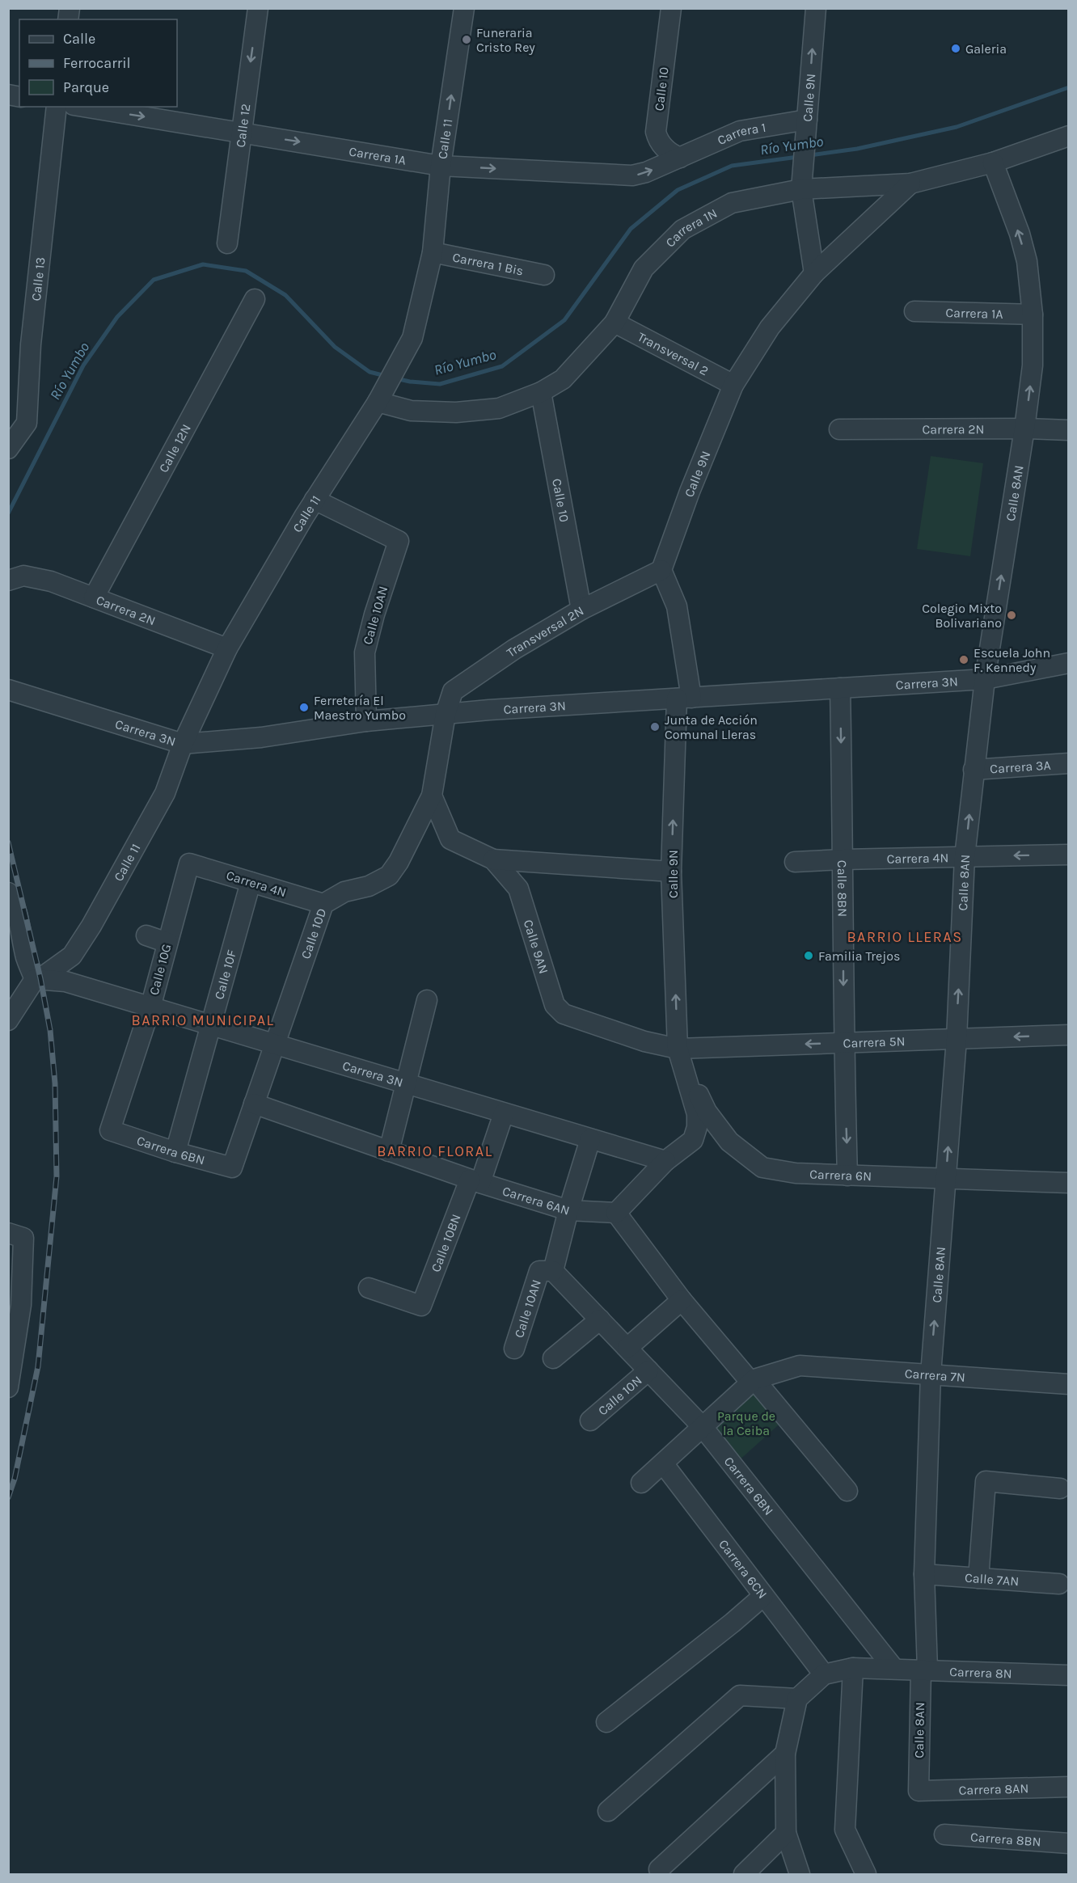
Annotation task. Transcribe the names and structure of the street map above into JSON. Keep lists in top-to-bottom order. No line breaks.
{"streets":{"street":["Calle 10","Calle 9N","Calle 12","Carrera 1","Calle 11","Carrera 1A","Carrera 1N","Carrera 1 Bis","Calle 13","Transversal 2","Carrera 2N","Calle 12N","Calle 8AN","Calle 10AN","Transversal 2N","Carrera 3N","Carrera 3A","Carrera 4N","Calle 8BN","Calle 10D","Calle 9AN","Calle 10G","Calle 10F","Carrera 5N","Carrera 6BN","Carrera 6N","Carrera 6AN","Calle 10BN","Carrera 7N","Calle 10N","Carrera 6CN","Calle 7AN","Carrera 8N","Carrera 8AN","Carrera 8BN"]},"crossings":[["Calle 10","Carrera 1"],["Calle 10","Carrera 1A"],["Calle 10","Carrera 1N"],["Calle 10","Transversal 2N"],["Calle 9N","Carrera 1"],["Calle 9N","Carrera 1N"],["Calle 9N","Transversal 2"],["Calle 9N","Transversal 2N"],["Calle 9N","Carrera 3N"],["Calle 9N","Calle 9AN"],["Calle 9N","Carrera 5N"],["Calle 9N","Carrera 6N"],["Calle 12","Carrera 1A"],["Carrera 1","Carrera 1A"],["Calle 11","Carrera 1A"],["Calle 11","Carrera 1N"],["Calle 11","Carrera 1 Bis"],["Calle 11","Carrera 2N"],["Calle 11","Calle 10AN"],["Calle 11","Carrera 3N"],["Carrera 1A","Calle 8AN"],["Carrera 1N","Transversal 2"],["Carrera 1N","Calle 8AN"],["Carrera 2N","Calle 12N"],["Carrera 2N","Calle 8AN"],["Calle 8AN","Carrera 3N"],["Calle 8AN","Carrera 3A"],["Calle 8AN","Carrera 4N"],["Calle 8AN","Carrera 5N"],["Calle 8AN","Carrera 6N"],["Calle 8AN","Carrera 7N"],["Calle 8AN","Calle 7AN"],["Calle 8AN","Carrera 8N"],["Calle 8AN","Carrera 8AN"],["Calle 10AN","Carrera 3N"],["Calle 10AN","Carrera 6BN"],["Calle 10AN","Carrera 6AN"],["Transversal 2N","Carrera 3N"],["Transversal 2N","Calle 10D"],["Carrera 3N","Calle 8BN"],["Carrera 3N","Calle 10D"],["Carrera 3N","Calle 10G"],["Carrera 3N","Calle 10F"],["Carrera 3N","Calle 10BN"],["Carrera 4N","Calle 8BN"],["Carrera 4N","Calle 10D"],["Carrera 4N","Calle 10G"],["Carrera 4N","Calle 10F"],["Calle 8BN","Carrera 5N"],["Calle 8BN","Carrera 6N"],["Calle 10D","Calle 9AN"],["Calle 10D","Carrera 6BN"],["Calle 10D","Carrera 6AN"],["Calle 9AN","Carrera 5N"],["Calle 9AN","Carrera 6N"],["Calle 10G","Carrera 6BN"],["Calle 10F","Carrera 6BN"],["Carrera 5N","Carrera 6N"],["Carrera 6BN","Calle 10N"],["Carrera 6BN","Carrera 8N"],["Carrera 6AN","Calle 10BN"],["Carrera 6CN","Carrera 8N"]],"one_way":["Calle 9N","Calle 12","Carrera 1A","Calle 8AN","Calle 8BN","Carrera 5N"],"districts":["BARRIO LLERAS","BARRIO MUNICIPAL","BARRIO FLORAL"],"water":["Río Yumbo"],"parks":["Parque de la Ceiba"],"places":["Funeraria Cristo Rey","Galeria","Colegio Mixto Bolivariano","Escuela John F. Kennedy","Ferretería El Maestro Yumbo","Junta de Acción Comunal Lleras","Familia Trejos"],"legend":["Calle","Ferrocarril","Parque"]}
